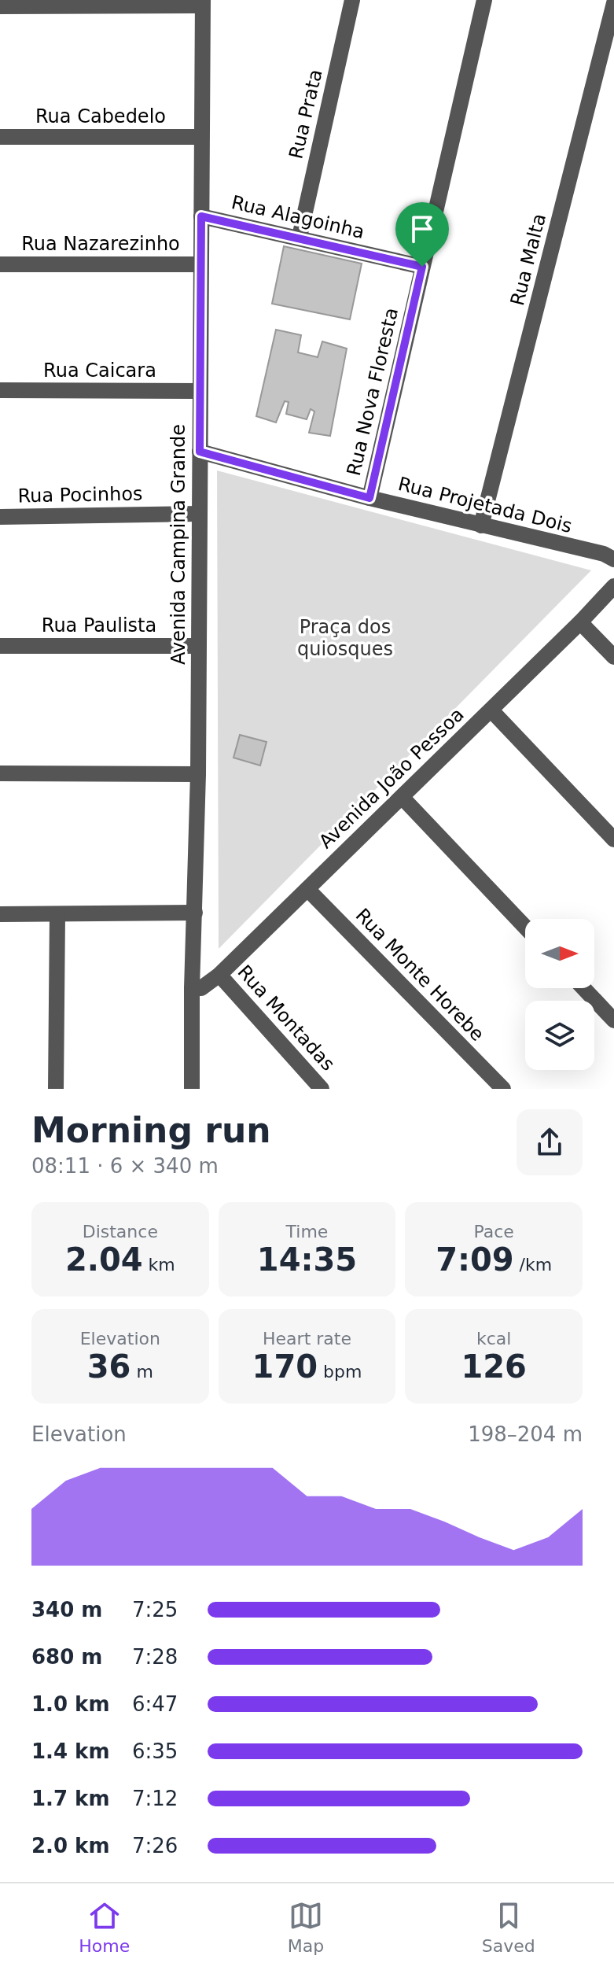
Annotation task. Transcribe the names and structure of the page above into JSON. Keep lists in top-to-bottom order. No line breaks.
{"streets":{"street":["Rua Prata","Rua Cabedelo","Rua Alagoinha","Rua Nazarezinho","Rua Malta","Rua Caicara","Rua Nova Floresta","Rua Pocinhos","Rua Projetada Dois","Avenida Campina Grande","Rua Paulista","Avenida João Pessoa","Rua Monte Horebe","Rua Montadas"]},"crossings":[["Rua Prata","Rua Alagoinha"],["Rua Cabedelo","Avenida Campina Grande"],["Rua Alagoinha","Rua Nova Floresta"],["Rua Alagoinha","Avenida Campina Grande"],["Rua Nazarezinho","Avenida Campina Grande"],["Rua Malta","Rua Projetada Dois"],["Rua Caicara","Avenida Campina Grande"],["Rua Nova Floresta","Rua Projetada Dois"],["Rua Pocinhos","Avenida Campina Grande"],["Rua Projetada Dois","Avenida Campina Grande"],["Avenida Campina Grande","Rua Paulista"],["Avenida Campina Grande","Avenida João Pessoa"],["Avenida João Pessoa","Rua Monte Horebe"],["Avenida João Pessoa","Rua Montadas"]],"parks":["Praça dos quiosques"],"north":"right","page":{"heading":["Morning run","08:11 · 6 × 340 m"],"stats":[["Distance","2.04 km"],["Time","14:35"],["Pace","7:09 /km"],["Elevation","36 m"],["Heart rate","170 bpm"],["kcal","126"]],"chart":["Elevation","198–204 m"],"list":[{"name":"340 m","note":"7:25"},{"name":"680 m","note":"7:28"},{"name":"1.0 km","note":"6:47"},{"name":"1.4 km","note":"6:35"},{"name":"1.7 km","note":"7:12"},{"name":"2.0 km","note":"7:26"}],"tabs":["Home","Map","Saved"]}}
